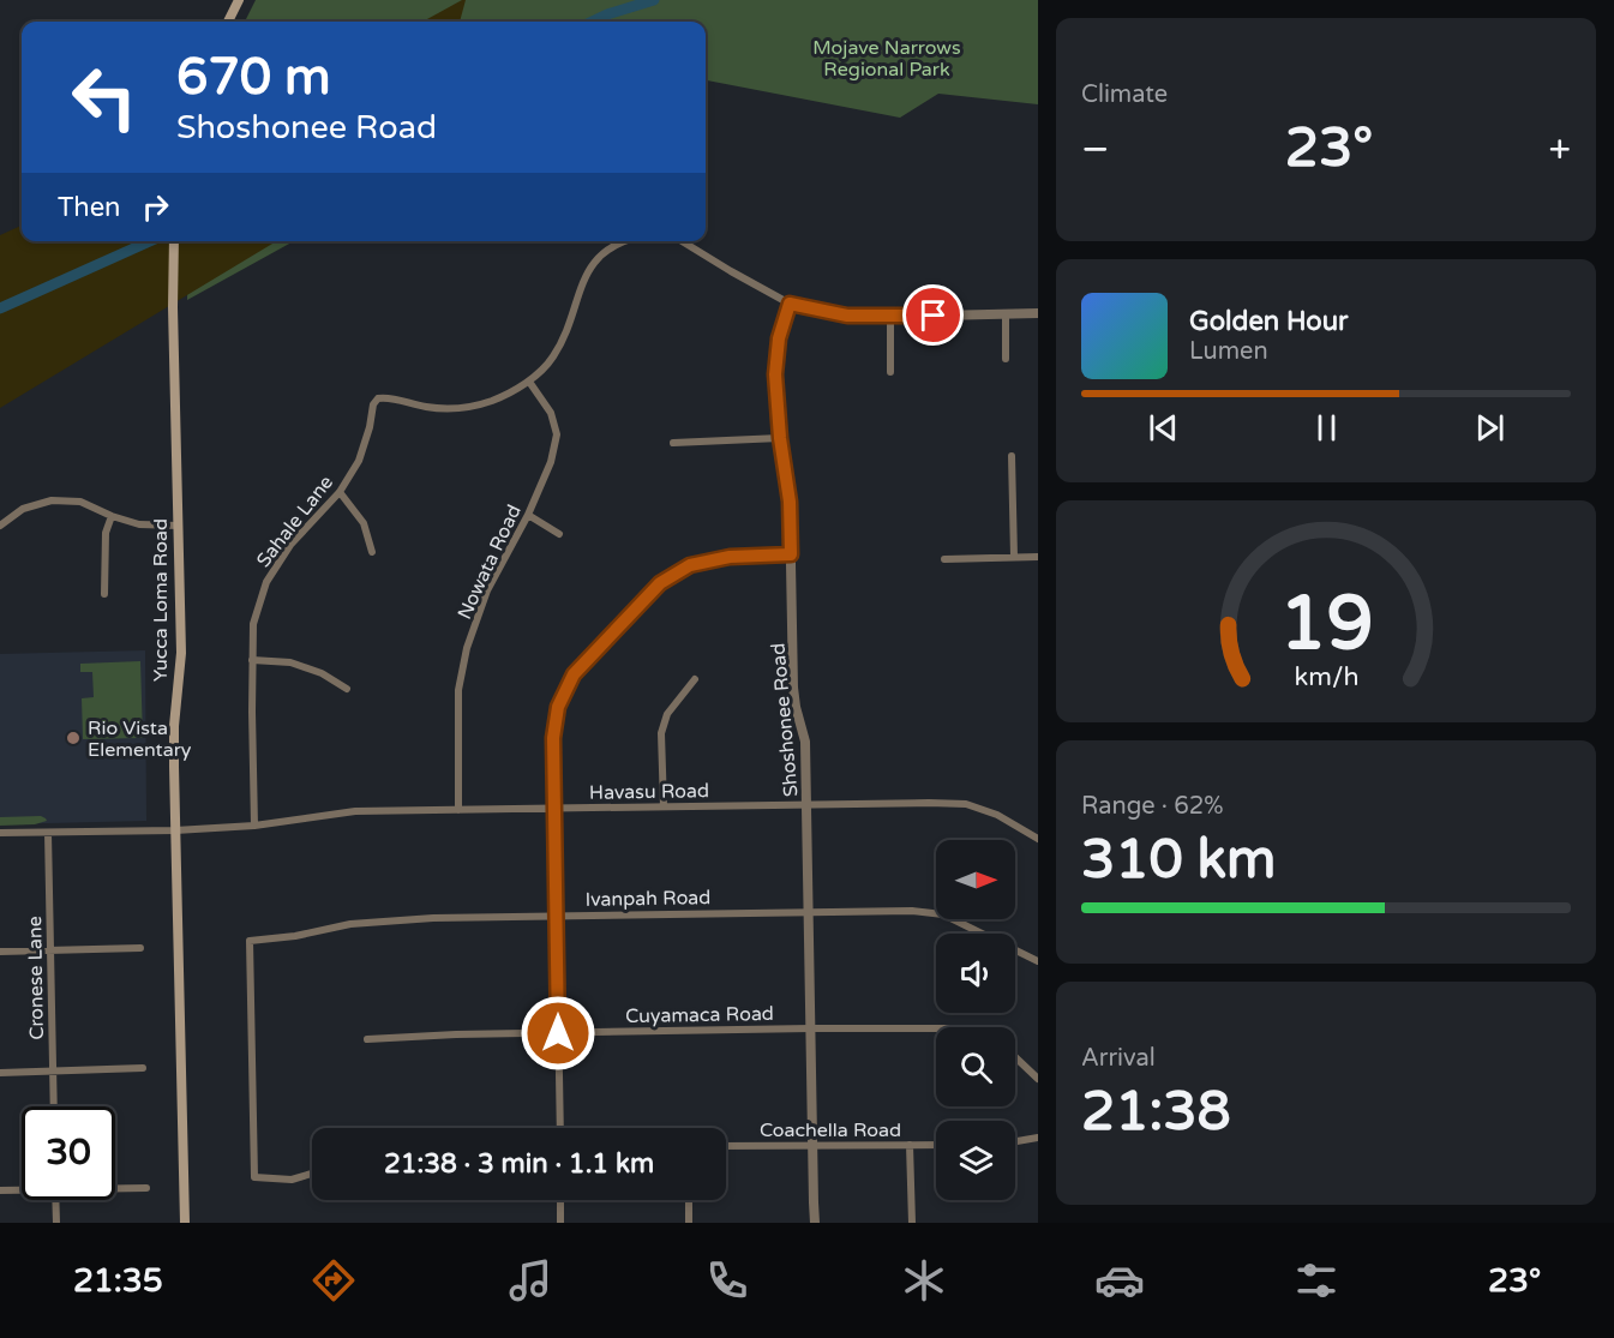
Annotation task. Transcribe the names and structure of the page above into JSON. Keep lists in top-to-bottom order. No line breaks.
{"streets":{"main road":["Yucca Loma Road"],"street":["Sahale Lane","Nowata Road","Shoshonee Road","Havasu Road","Ivanpah Road","Cronese Lane","Cuyamaca Road","Coachella Road"]},"crossings":[["Sahale Lane","Nowata Road"],["Sahale Lane","Havasu Road"],["Nowata Road","Havasu Road"],["Yucca Loma Road","Havasu Road"],["Shoshonee Road","Havasu Road"],["Shoshonee Road","Ivanpah Road"],["Shoshonee Road","Cuyamaca Road"],["Shoshonee Road","Coachella Road"],["Havasu Road","Cronese Lane"]],"parks":["Mojave Narrows Regional Park"],"places":["Rio Vista Elementary"],"north":"right","page":{"tile":["Climate",["Range · 62%","310 km"],["Arrival","21:38"]],"turn":["670 m","Shoshonee Road"],"heat":["−","23°","+"],"then":"Then","song":["Golden Hour","Lumen"],"limit":"30","trip":"21:38 · 3 min · 1.1 km","tabs":["21:35","23°"],"gauge":["19","km/h"]}}
